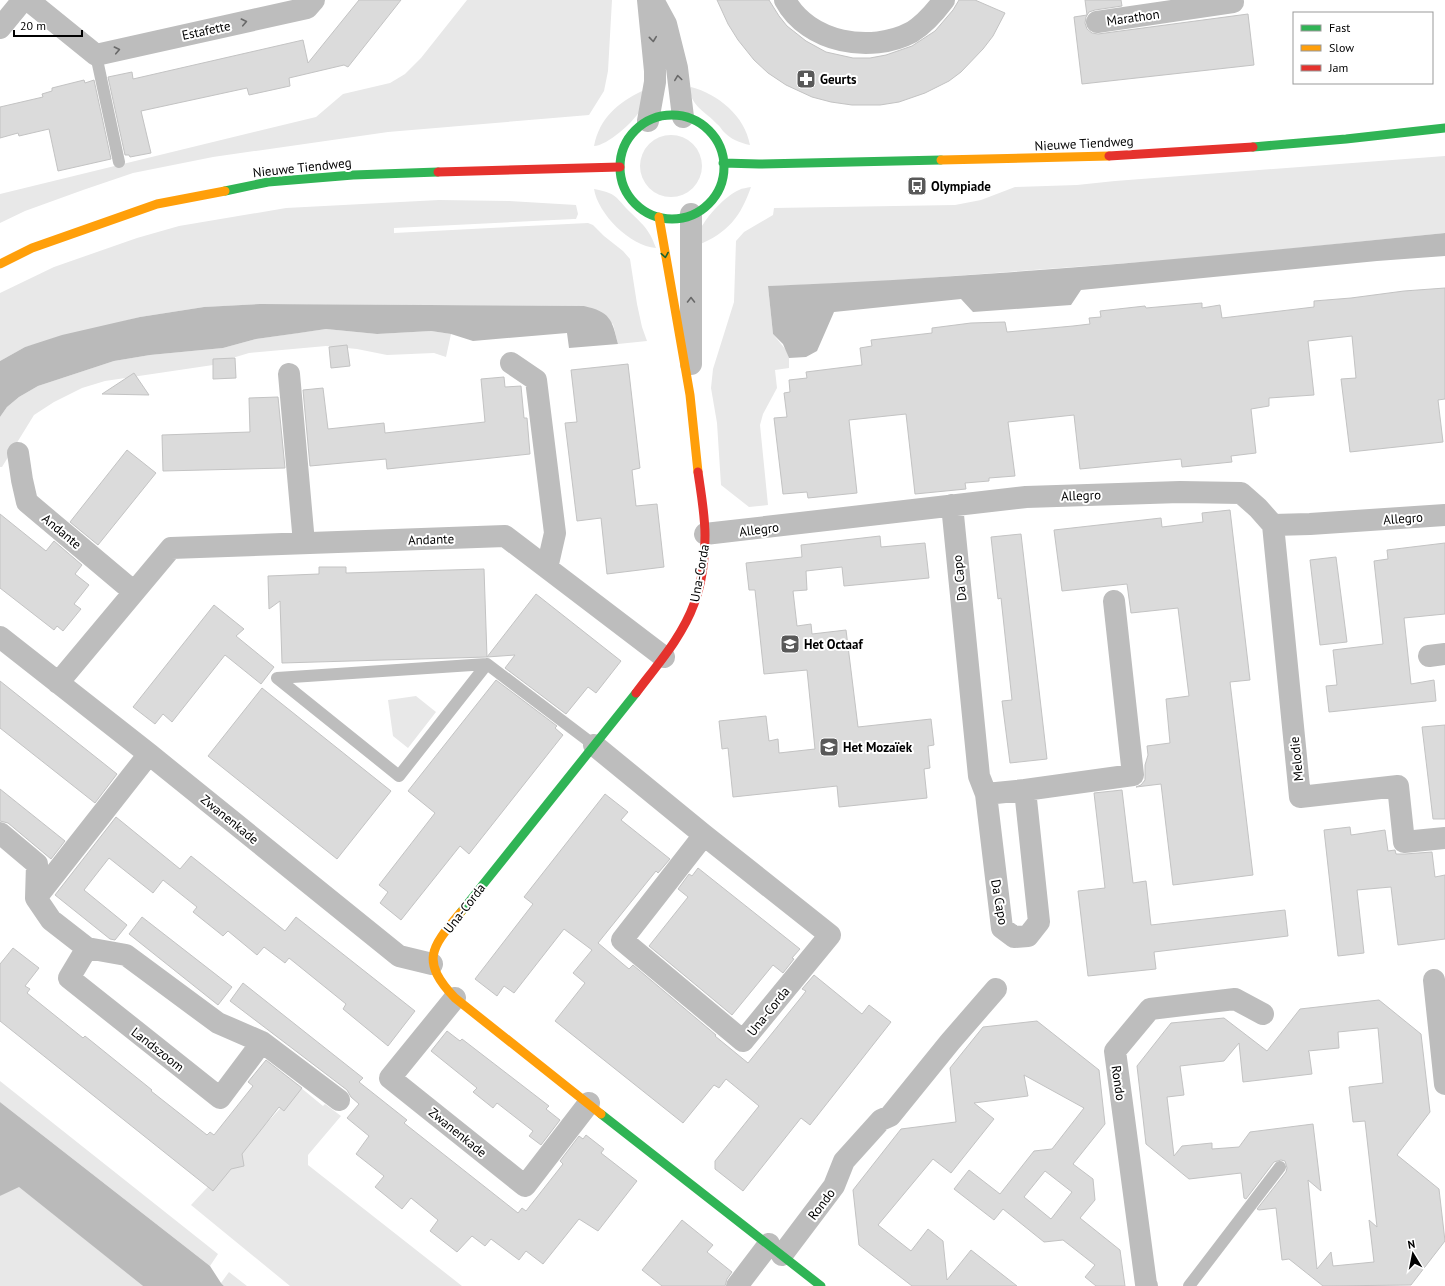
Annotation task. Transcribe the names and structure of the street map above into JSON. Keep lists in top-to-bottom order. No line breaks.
{"streets":{"street":["Marathon","Estafette","Nieuwe Tiendweg","Allegro","Andante","Una-Corda","Da Capo","Melodie","Zwanenkade","Landszoom","Rondo"]},"crossings":[["Nieuwe Tiendweg","Una-Corda"],["Allegro","Una-Corda"],["Allegro","Da Capo"],["Allegro","Melodie"],["Andante","Una-Corda"],["Andante","Zwanenkade"],["Una-Corda","Zwanenkade"]],"one_way":["Estafette"],"places":{"pharmacy":["Geurts"],"bus stop":["Olympiade"],"school or university":["Het Octaaf","Het Mozaïek"]},"legend":["Fast","Slow","Jam"],"scale_bar":"20 m","north":"top"}
